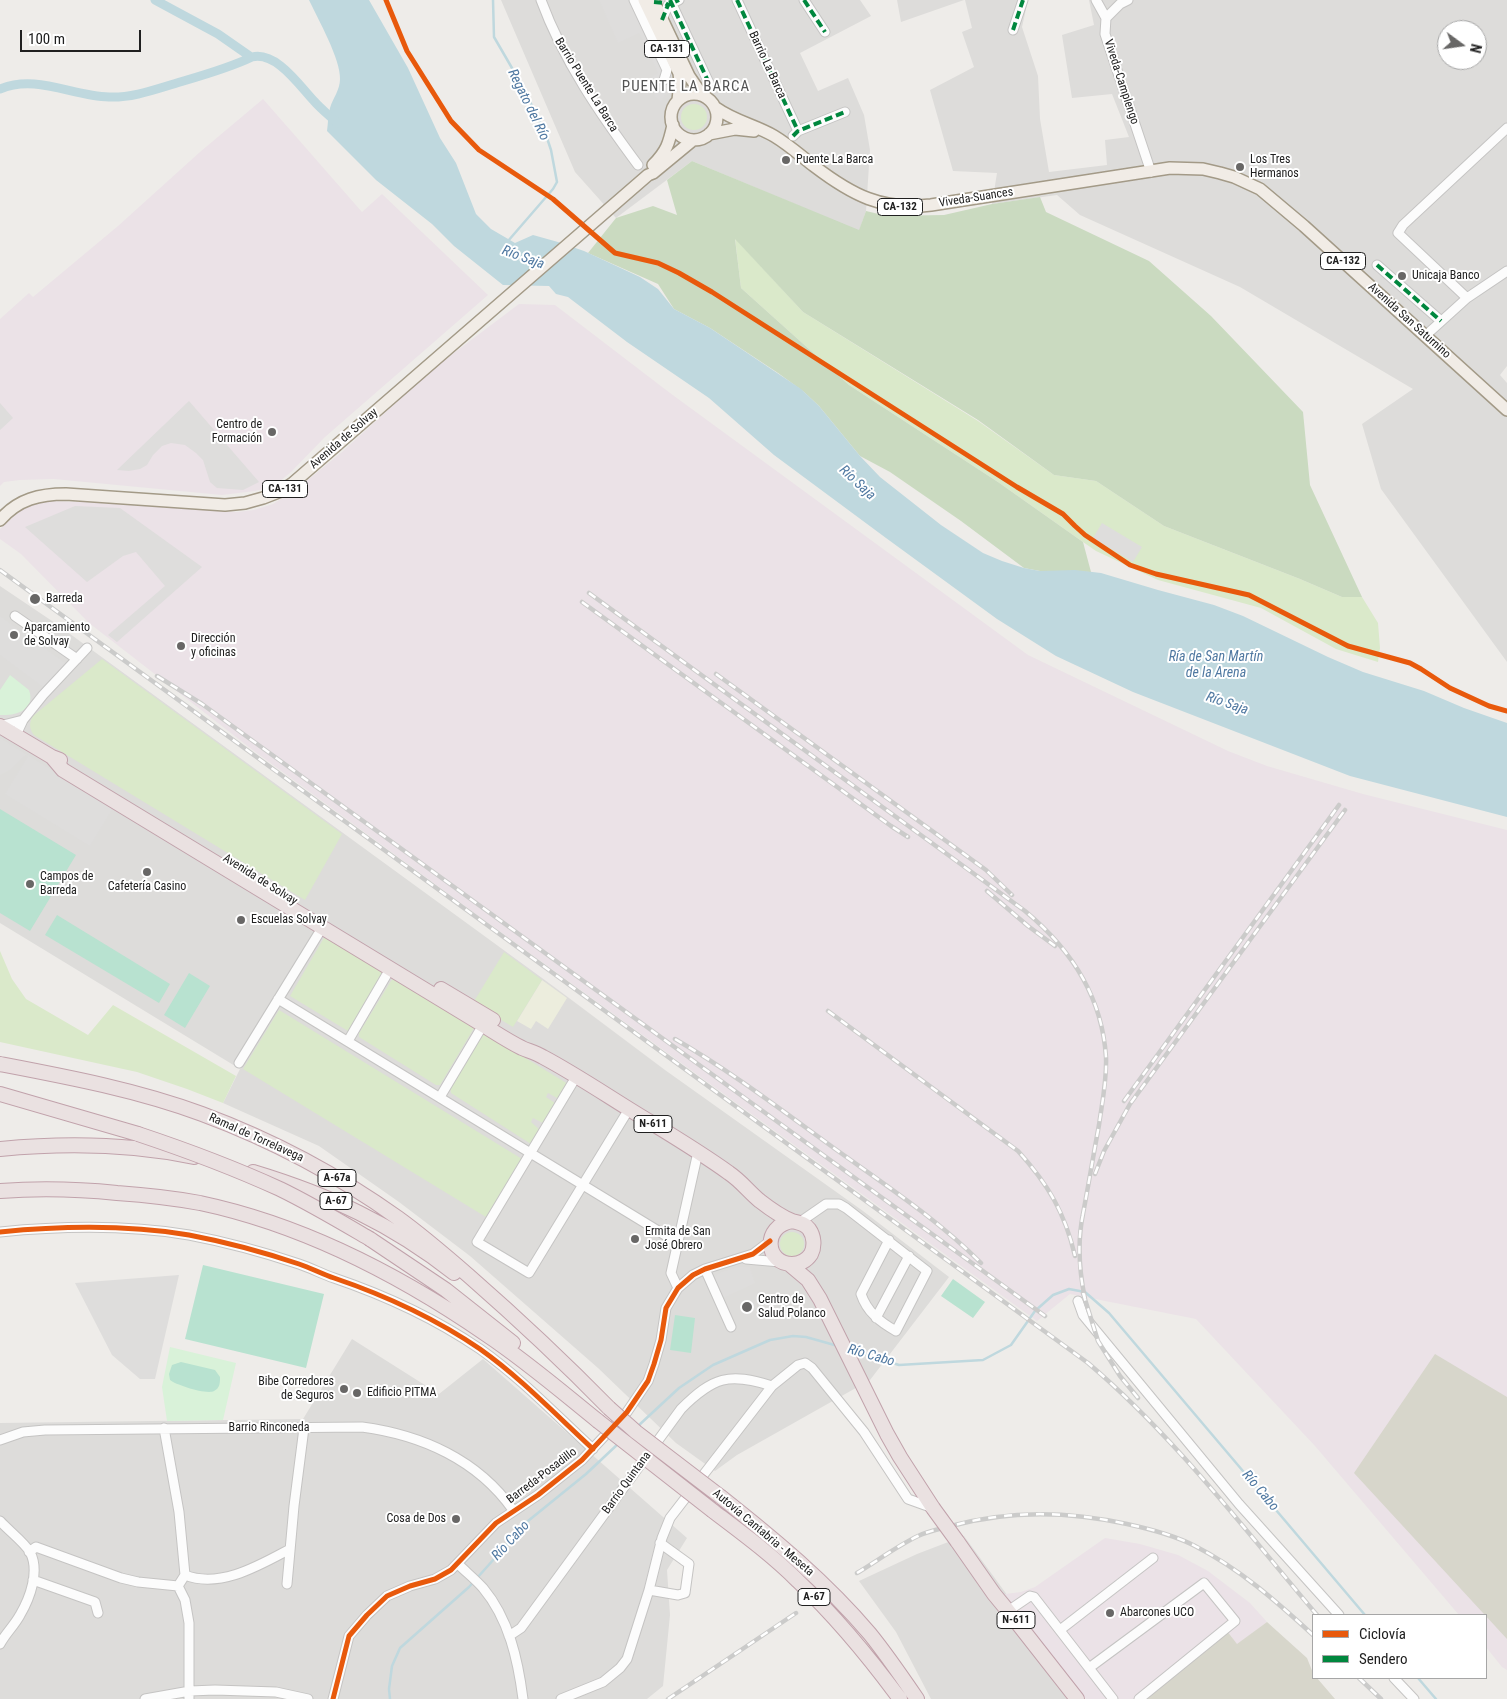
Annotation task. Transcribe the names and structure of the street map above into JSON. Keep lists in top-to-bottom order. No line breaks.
{"streets":{"highway":["Avenida de Solvay","N-611","Ramal de Torrelavega","A-67a","A-67","Autovía Cantabria - Meseta"],"main road":["CA-131","Viveda-Suances","CA-132","Avenida San Saturnino"],"street":["Barrio La Barca","Viveda-Camplengo","Barrio Puente La Barca","Barrio Rinconeda","Barreda-Posadillo","Barrio Quintana"]},"crossings":[["CA-131","Viveda-Suances"],["CA-131","Avenida de Solvay"],["Viveda-Camplengo","Viveda-Suances"],["Viveda-Camplengo","Avenida San Saturnino"],["Viveda-Suances","Avenida San Saturnino"],["Avenida de Solvay","N-611"],["N-611","Barreda-Posadillo"],["Ramal de Torrelavega","A-67"],["Ramal de Torrelavega","Autovía Cantabria - Meseta"],["A-67","Autovía Cantabria - Meseta"],["Barrio Rinconeda","Barreda-Posadillo"]],"districts":["PUENTE LA BARCA"],"water":["Regato del Río","Río Saja","Ría de San Martín de la Arena","Río Cabo"],"places":["Puente La Barca","Los Tres Hermanos","Unicaja Banco","Centro de Formación","Barreda","Aparcamiento de Solvay","Dirección y oficinas","Cafetería Casino","Campos de Barreda","Escuelas Solvay","Ermita de San José Obrero","Centro de Salud Polanco","Bibe Corredores de Seguros","Edificio PITMA","Cosa de Dos","Abarcones UCO"],"legend":["Ciclovía","Sendero"],"scale_bar":"100 m","north":"right"}
